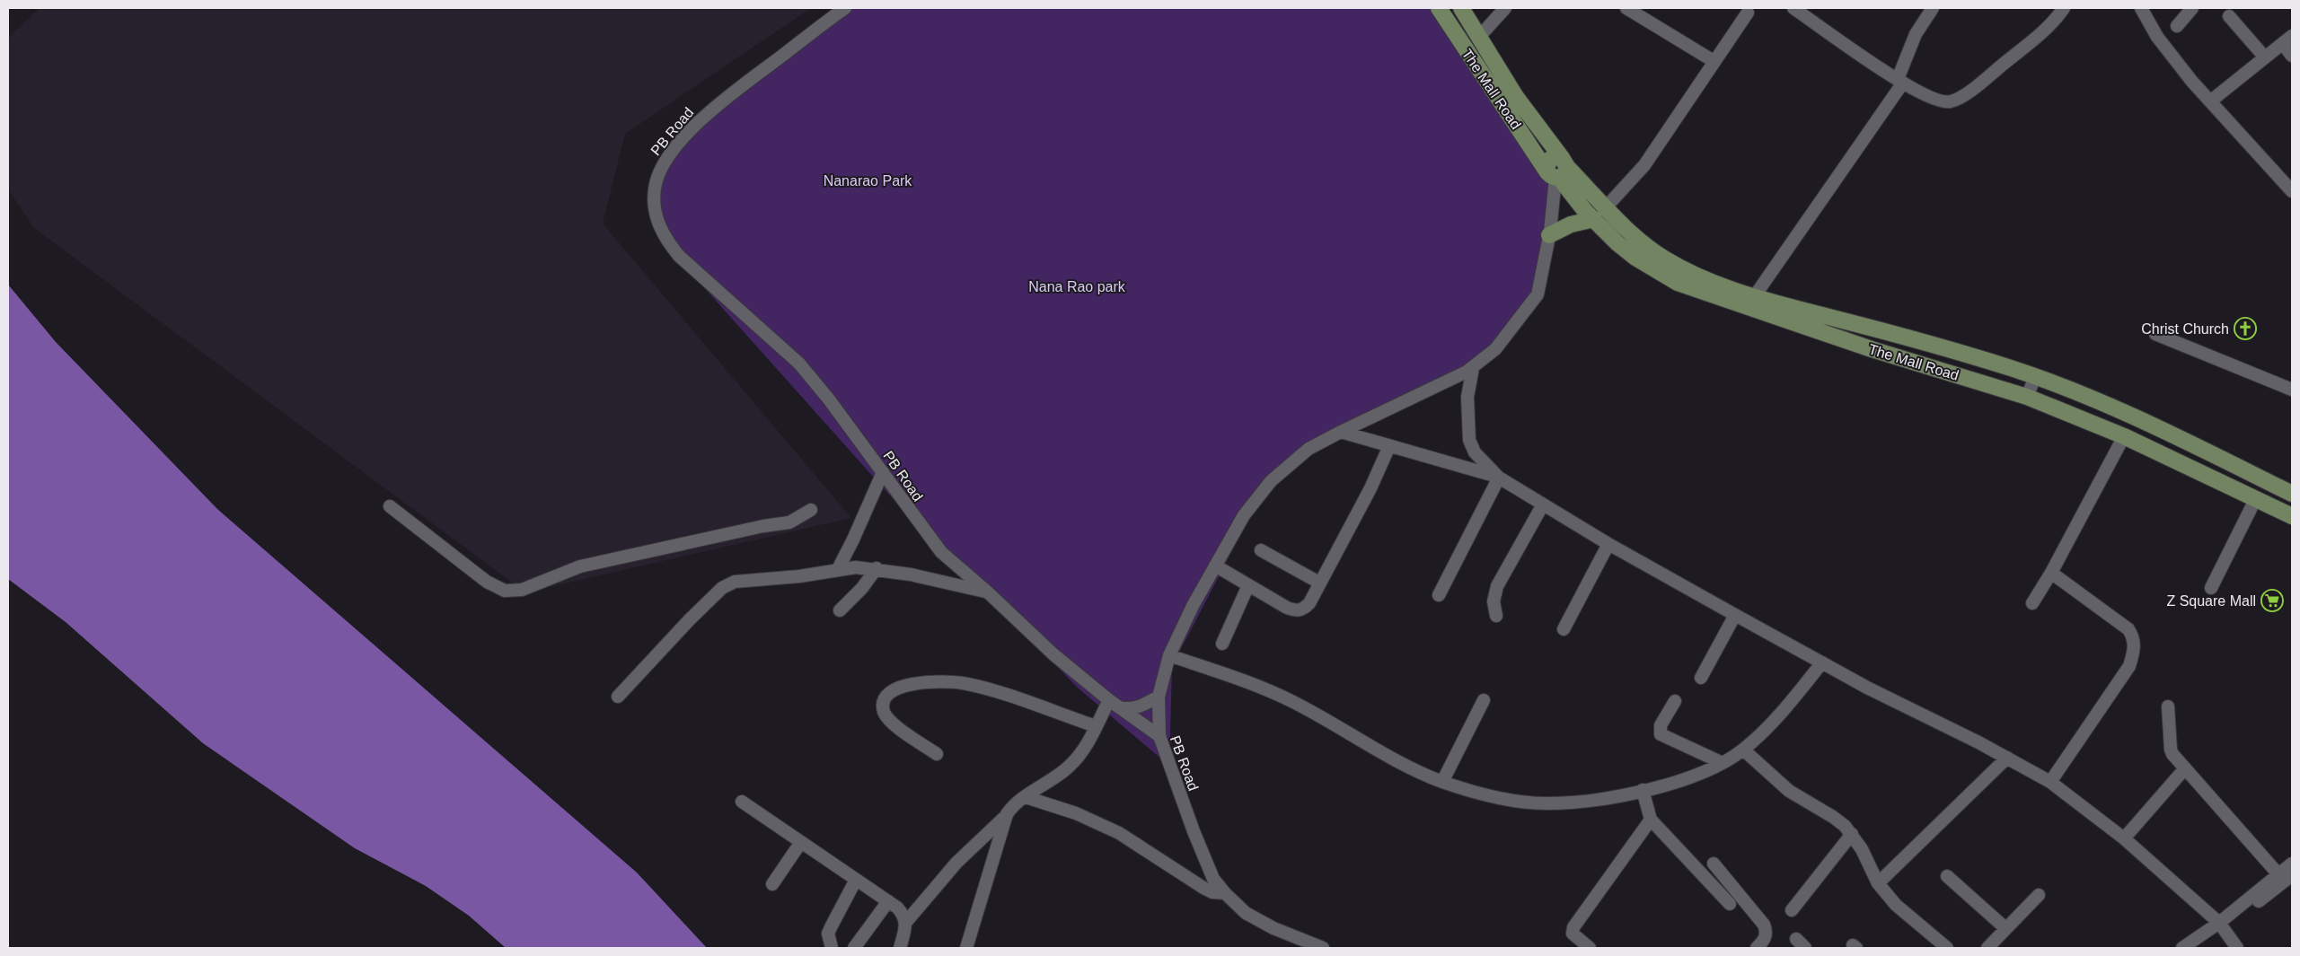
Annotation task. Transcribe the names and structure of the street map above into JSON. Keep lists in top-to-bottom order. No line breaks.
{"streets":{"main road":["The Mall Road"],"street":["PB Road"]},"parks":["Nanarao Park","Nana Rao park"],"places":{"church":["Christ Church"],"supermarket":["Z Square Mall"]}}
